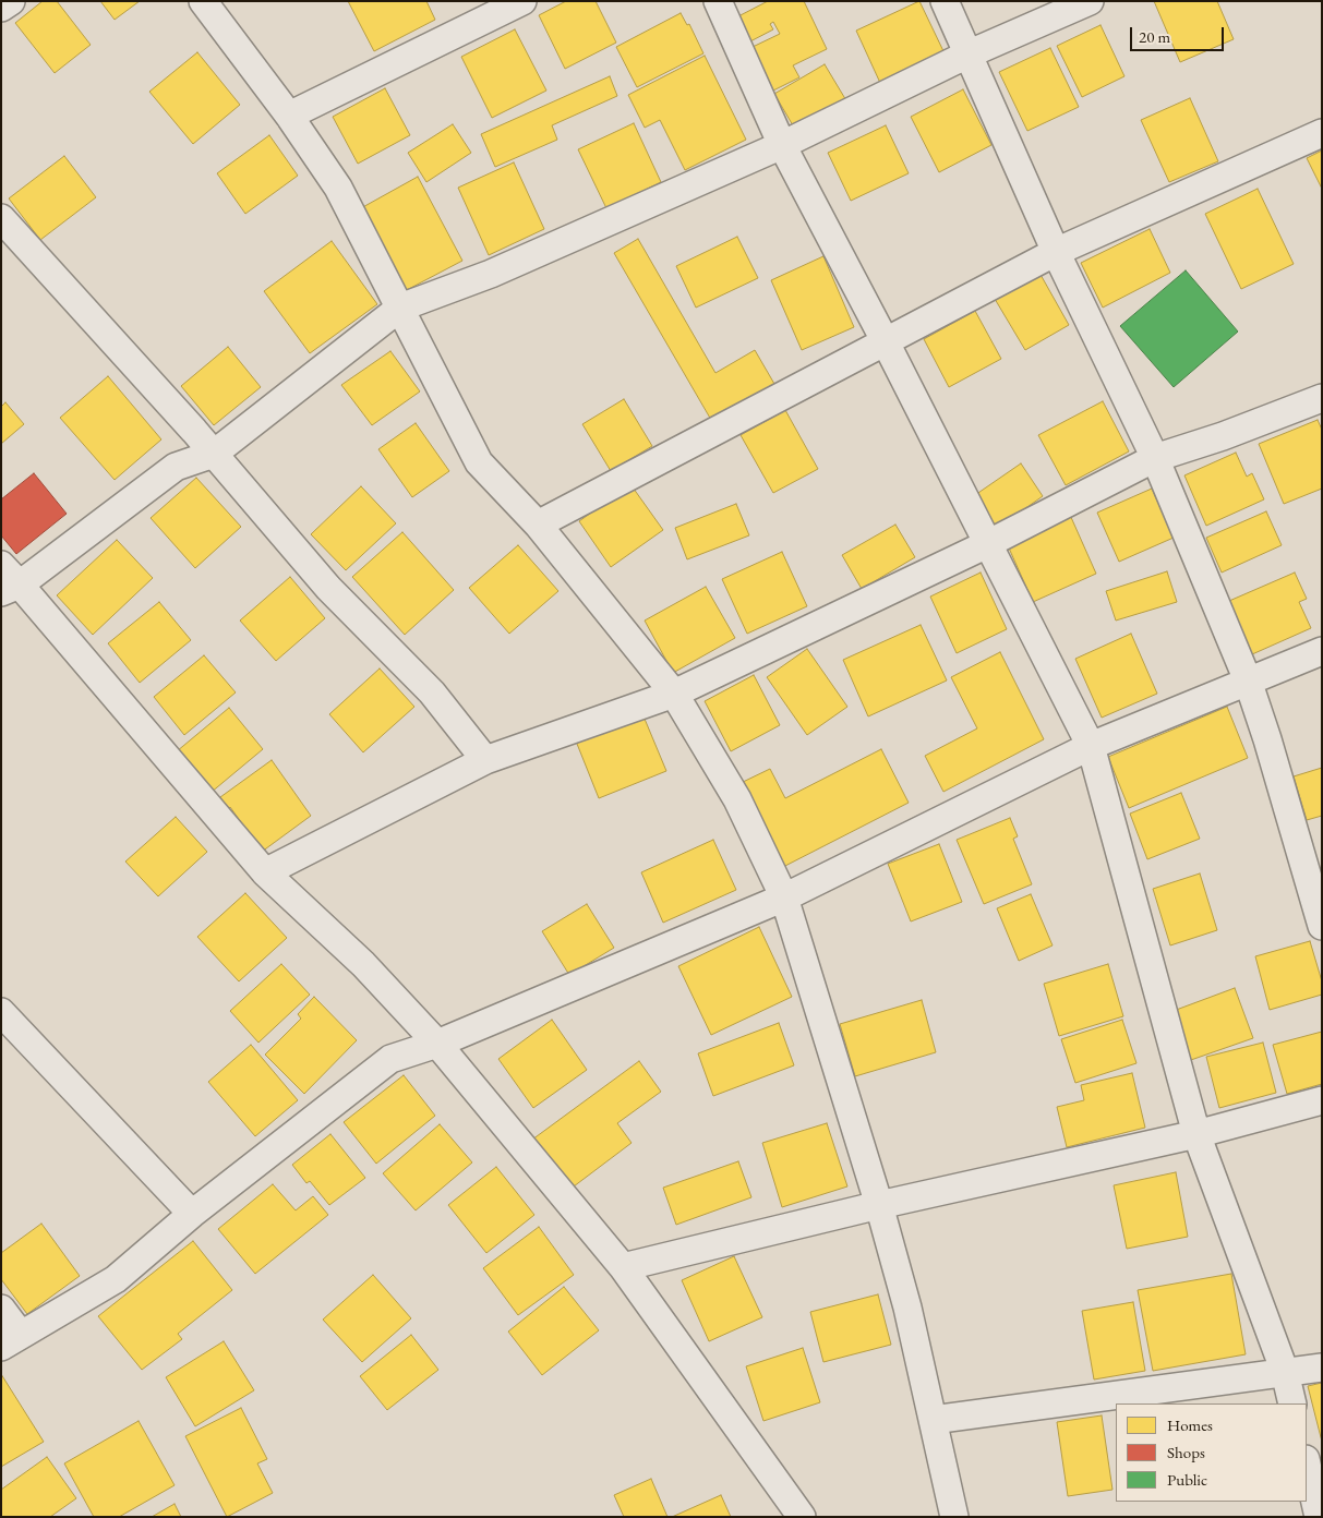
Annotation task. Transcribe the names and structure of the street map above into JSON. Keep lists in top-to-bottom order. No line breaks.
{"legend":["Homes","Shops","Public"],"scale_bar":"20 m"}
